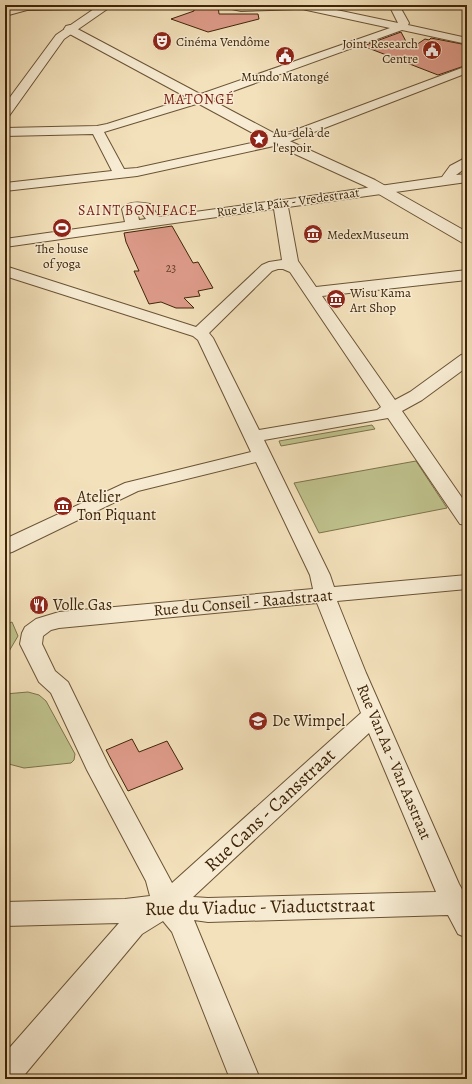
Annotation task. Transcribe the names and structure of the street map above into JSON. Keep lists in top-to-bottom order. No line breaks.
{"streets":{"street":["Rue de la Paix - Vredestraat","Rue du Conseil - Raadstraat","Rue Van Aa - Van Aastraat","Rue Cans - Cansstraat","Rue du Viaduc - Viaductstraat"]},"crossings":[["Rue du Conseil - Raadstraat","Rue Van Aa - Van Aastraat"],["Rue du Conseil - Raadstraat","Rue Cans - Cansstraat"],["Rue du Conseil - Raadstraat","Rue du Viaduc - Viaductstraat"],["Rue Van Aa - Van Aastraat","Rue Cans - Cansstraat"],["Rue Van Aa - Van Aastraat","Rue du Viaduc - Viaductstraat"],["Rue Cans - Cansstraat","Rue du Viaduc - Viaductstraat"]],"districts":["MATONGÉ","SAINT BONIFACE"],"places":{"theatre":["Cinéma Vendôme"],"public building":["Joint Research Centre","Mundo Matongé"],"place":["Au-delà de l'espoir"],"sports":["The house of yoga"],"museum":["MedexMuseum","Wisu Kama Art Shop","Atelier Ton Piquant"],"restaurant":["Volle Gas"],"school or university":["De Wimpel"]},"house_numbers":["23"]}
